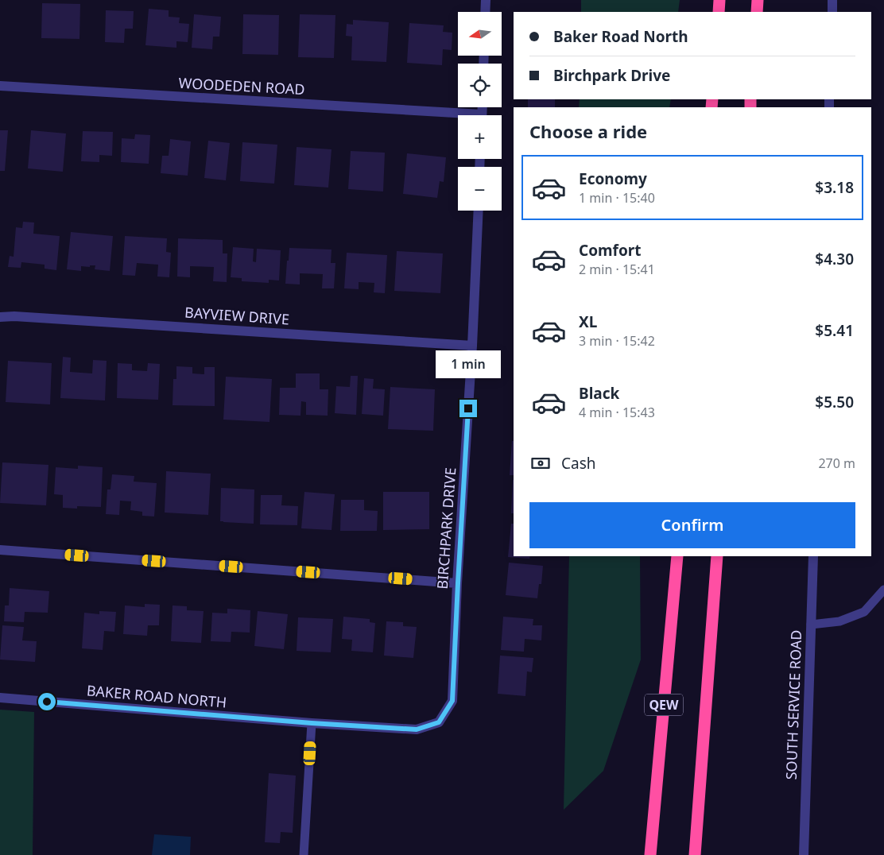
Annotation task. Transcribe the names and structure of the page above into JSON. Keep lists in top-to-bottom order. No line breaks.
{"streets":{"highway":["QEW"],"street":["WOODEDEN ROAD","BAYVIEW DRIVE","BIRCHPARK DRIVE","BAKER ROAD NORTH","SOUTH SERVICE ROAD"]},"crossings":[["BAYVIEW DRIVE","BIRCHPARK DRIVE"],["BIRCHPARK DRIVE","BAKER ROAD NORTH"]],"north":"left","page":{"map_buttons":["+","−"],"banner":["Baker Road North","Birchpark Drive"],"heading":"Choose a ride","list":[{"name":"Economy","note":"1 min · 15:40","value":"$3.18"},{"name":"Comfort","note":"2 min · 15:41","value":"$4.30"},{"name":"XL","note":"3 min · 15:42","value":"$5.41"},{"name":"Black","note":"4 min · 15:43","value":"$5.50"}],"bubble":"1 min","pay":["Cash","270 m"],"buttons":"Confirm"}}
